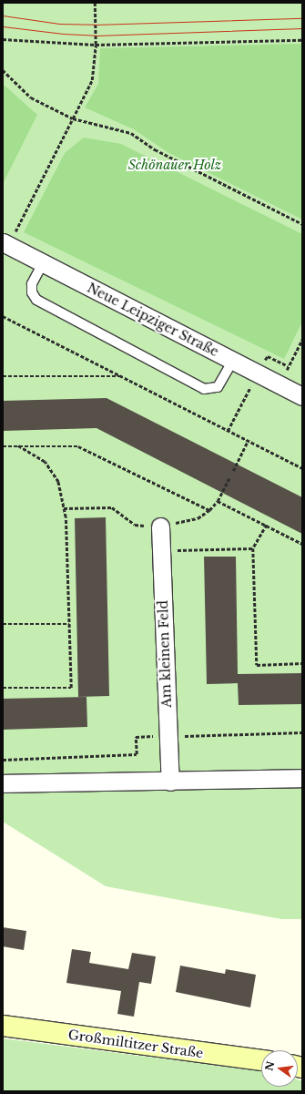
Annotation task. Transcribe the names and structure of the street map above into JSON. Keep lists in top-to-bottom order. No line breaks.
{"streets":{"street":["Neue Leipziger Straße","Am kleinen Feld","Großmiltitzer Straße"]},"parks":["Schönauer Holz"],"north":"left"}
